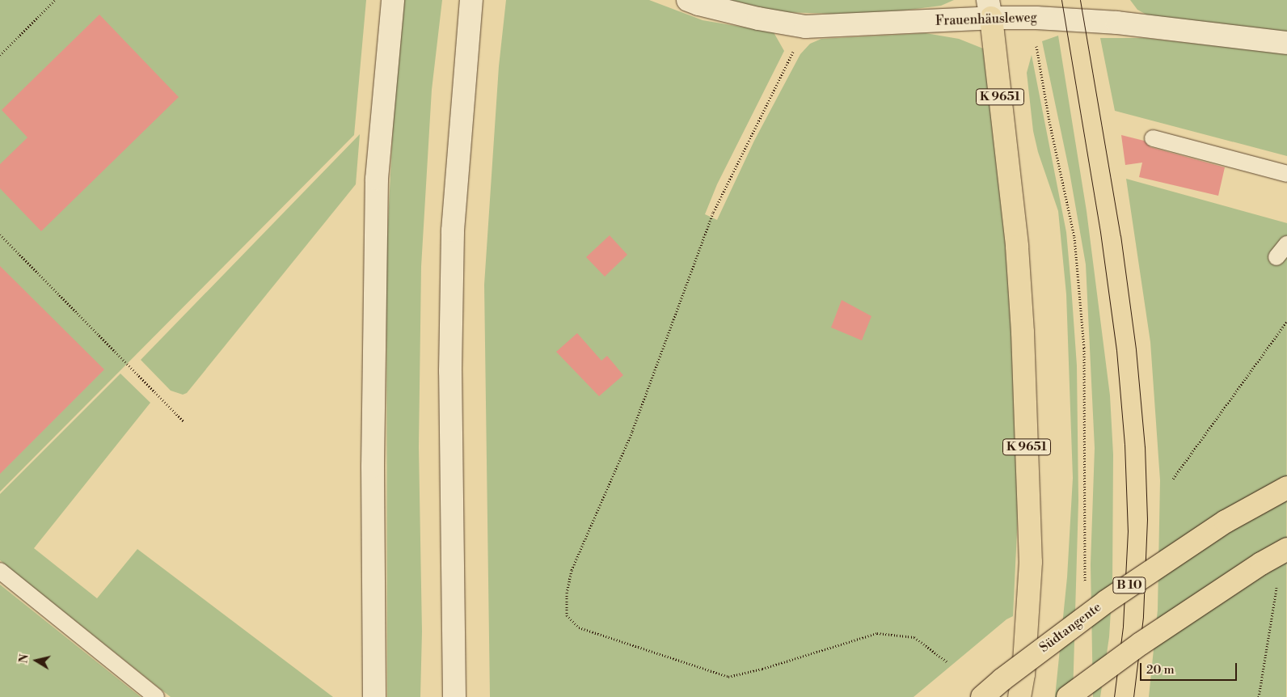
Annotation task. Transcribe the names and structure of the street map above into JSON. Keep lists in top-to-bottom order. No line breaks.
{"streets":{"highway":["K 9651","B 10","Südtangente"],"street":["Frauenhäusleweg"]},"crossings":[["Frauenhäusleweg","K 9651"]],"scale_bar":"20 m","north":"left"}
